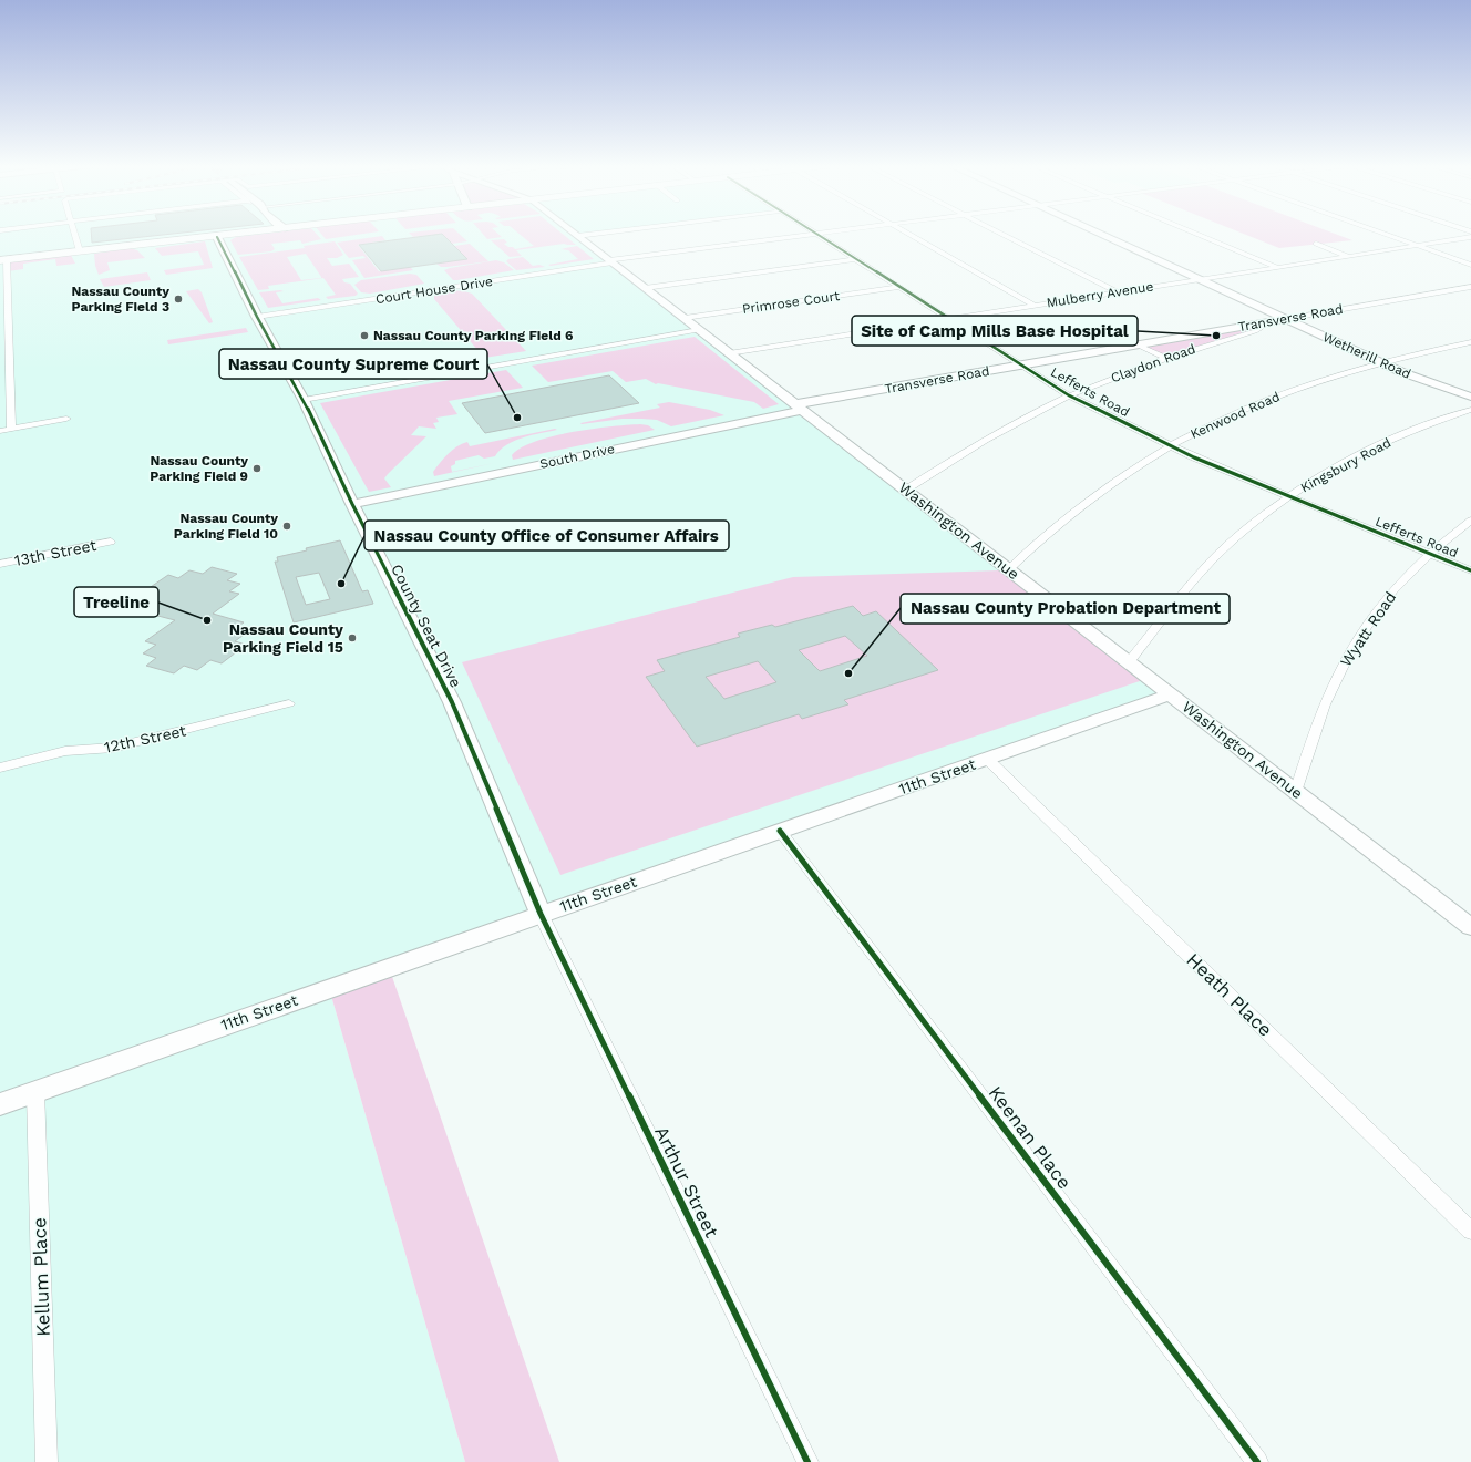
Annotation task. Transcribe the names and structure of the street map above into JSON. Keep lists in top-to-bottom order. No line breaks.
{"streets":{"street":["Court House Drive","Mulberry Avenue","Primrose Court","Transverse Road","Wetherill Road","Claydon Road","Lefferts Road","Kenwood Road","South Drive","Kingsbury Road","Washington Avenue","13th Street","County Seat Drive","Wyatt Road","12th Street","11th Street","Heath Place","Keenan Place","Arthur Street","Kellum Place"]},"crossings":[["Court House Drive","Lefferts Road"],["Court House Drive","Washington Avenue"],["Court House Drive","County Seat Drive"],["Mulberry Avenue","Wetherill Road"],["Mulberry Avenue","Lefferts Road"],["Mulberry Avenue","Washington Avenue"],["Primrose Court","Lefferts Road"],["Primrose Court","Washington Avenue"],["Transverse Road","Wetherill Road"],["Transverse Road","Claydon Road"],["Transverse Road","Lefferts Road"],["Transverse Road","South Drive"],["Transverse Road","Washington Avenue"],["Wetherill Road","Kenwood Road"],["Claydon Road","Lefferts Road"],["Claydon Road","Washington Avenue"],["Lefferts Road","Kenwood Road"],["Lefferts Road","Kingsbury Road"],["Lefferts Road","Wyatt Road"],["Kenwood Road","Washington Avenue"],["South Drive","Washington Avenue"],["South Drive","County Seat Drive"],["Kingsbury Road","Washington Avenue"],["Washington Avenue","Wyatt Road"],["Washington Avenue","11th Street"],["County Seat Drive","11th Street"],["County Seat Drive","Arthur Street"],["11th Street","Heath Place"],["11th Street","Keenan Place"],["11th Street","Arthur Street"],["11th Street","Kellum Place"]],"places":["Nassau County Parking Field 3","Nassau County Parking Field 6","Site of Camp Mills Base Hospital","Nassau County Supreme Court","Nassau County Parking Field 9","Nassau County Parking Field 10","Nassau County Office of Consumer Affairs","Treeline","Nassau County Parking Field 15","Nassau County Probation Department"]}
